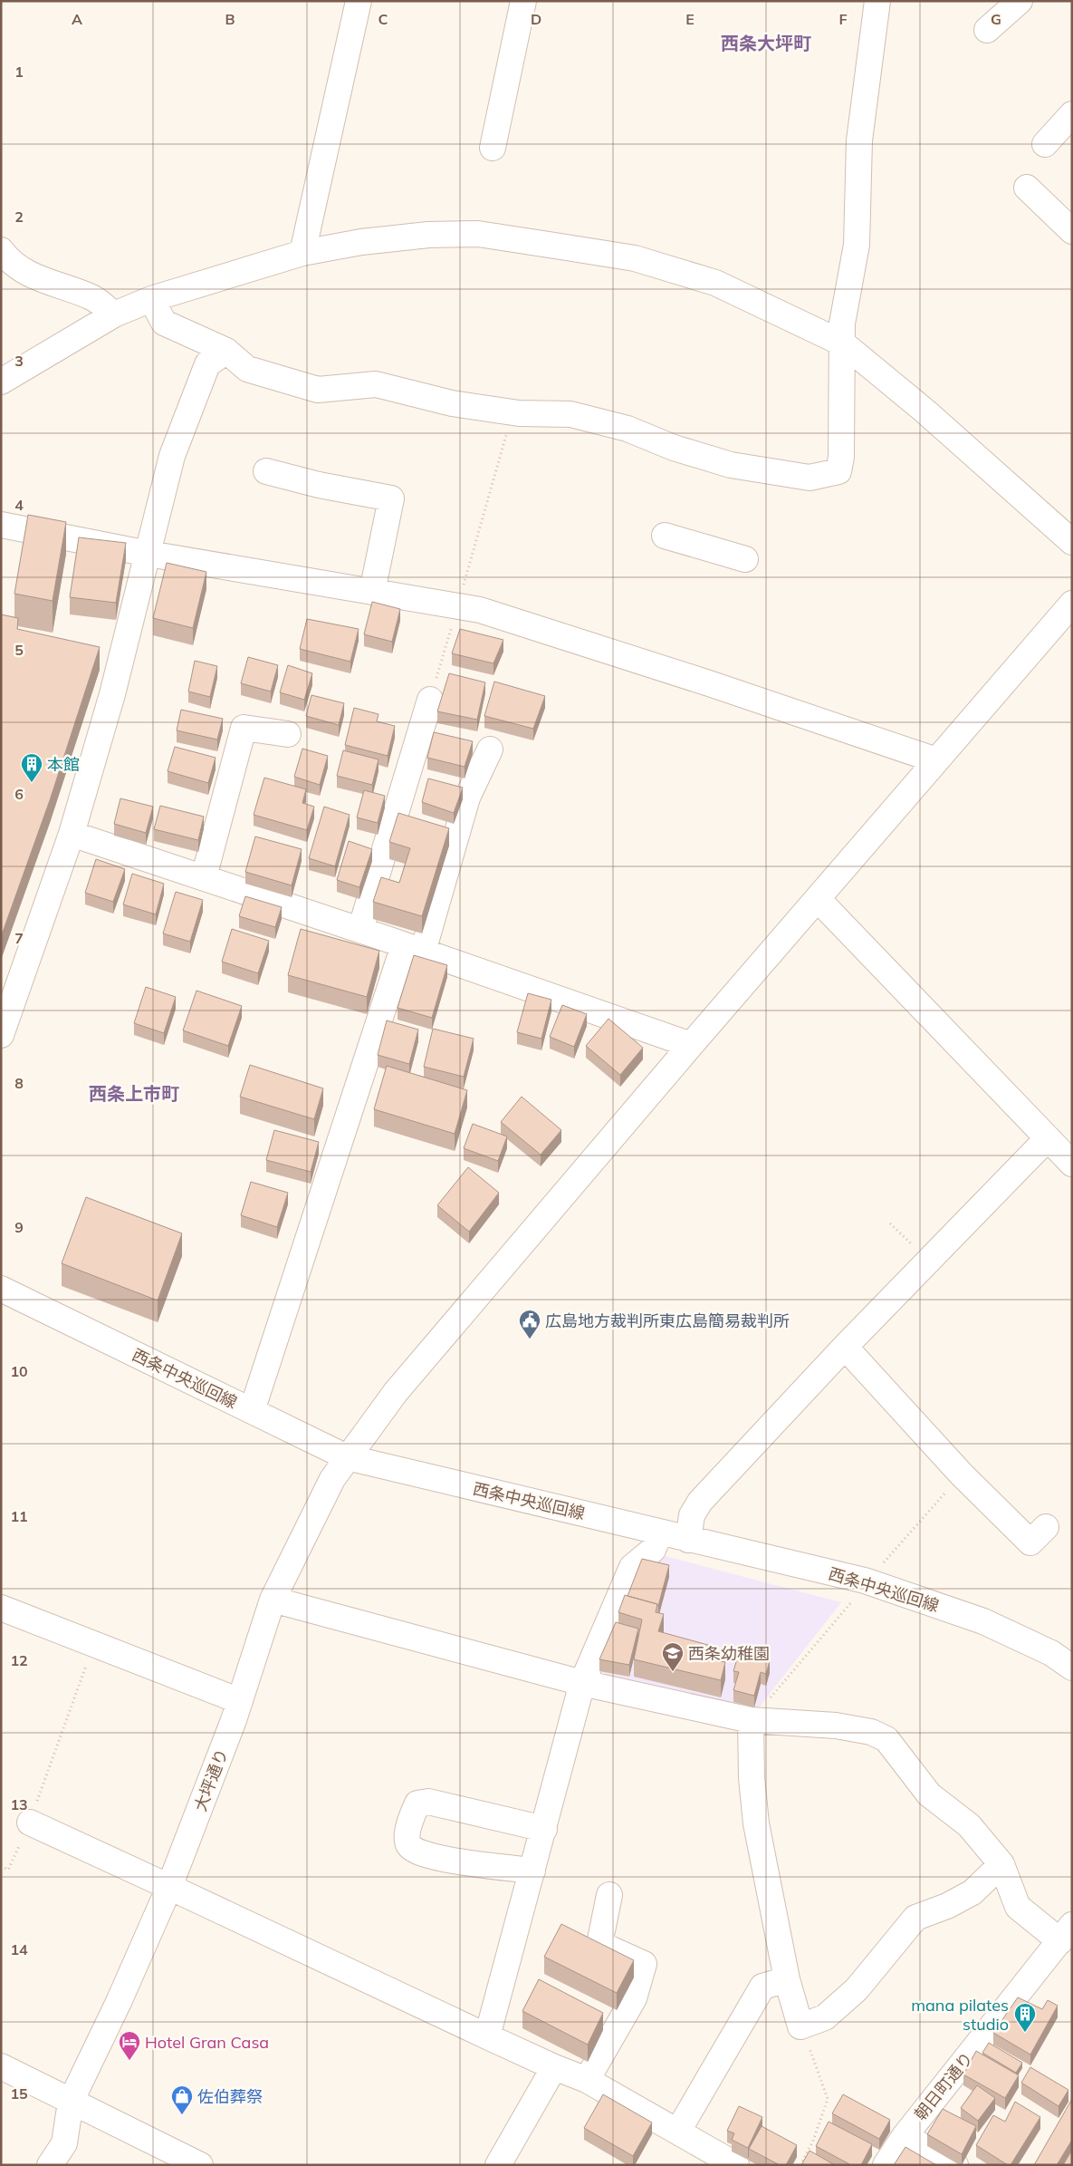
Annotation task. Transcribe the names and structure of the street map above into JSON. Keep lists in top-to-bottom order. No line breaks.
{"streets":{"street":["西条中央巡回線","大坪通り","朝日町通り"]},"crossings":[["西条中央巡回線","大坪通り"]],"districts":["西条大坪町","西条上市町"],"places":{"building":["本館","mana pilates studio"],"public building":["広島地方裁判所東広島簡易裁判所"],"school or university":["西条幼稚園"],"hotel":["Hotel Gran Casa"],"shop":["佐伯葬祭"]},"grid":{"columns":["A","B","C","D","E","F","G"],"rows":["1","2","3","4","5","6","7","8","9","10","11","12","13","14","15"]}}
